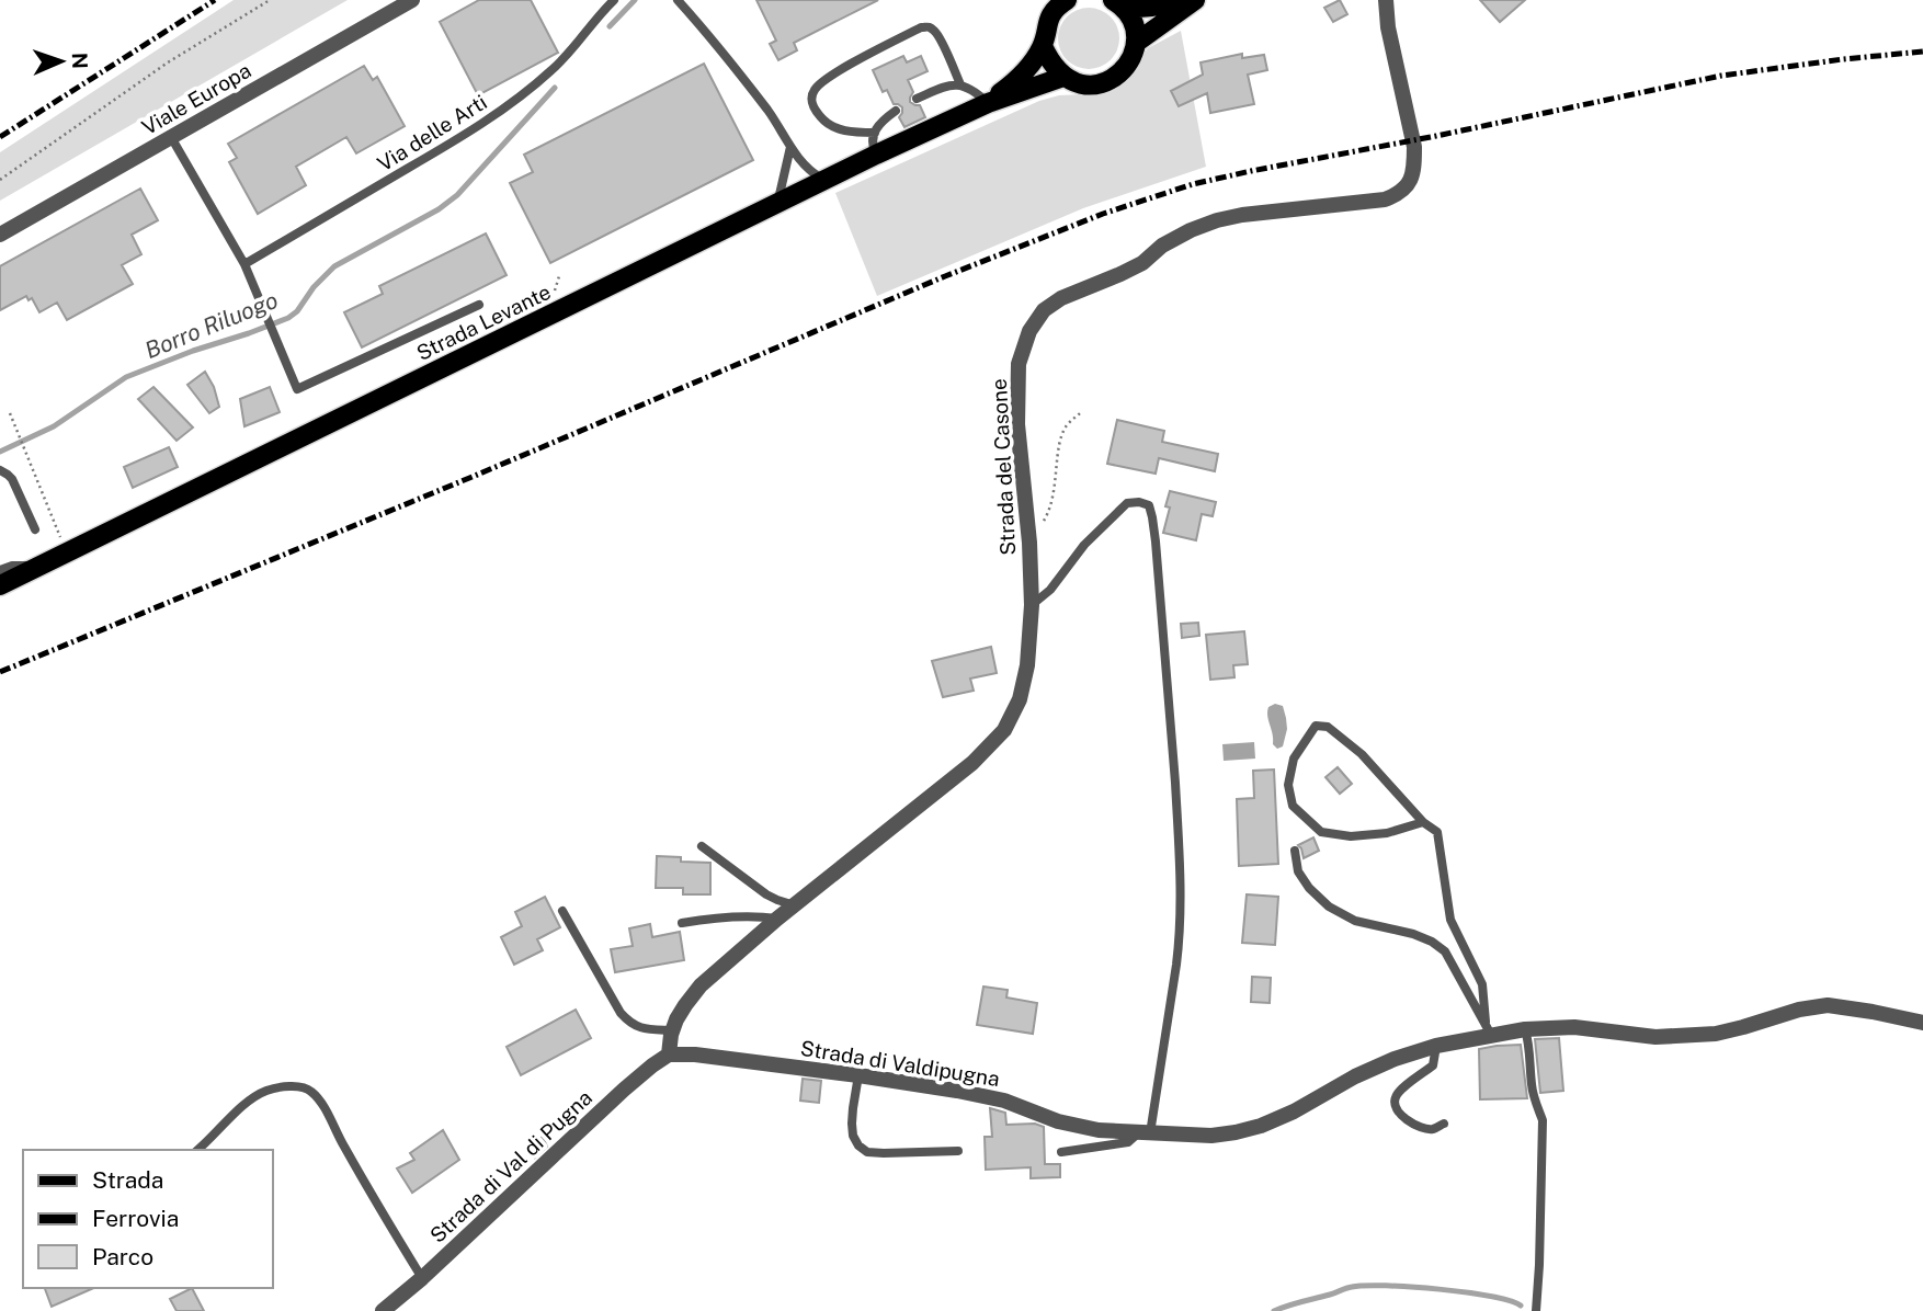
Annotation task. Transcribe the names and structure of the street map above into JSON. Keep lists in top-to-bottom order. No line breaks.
{"streets":{"main road":["Strada Levante"],"street":["Viale Europa","Strada del Casone","Strada di Valdipugna","Strada di Val di Pugna"],"lane":["Via delle Arti"]},"crossings":[["Strada del Casone","Strada di Valdipugna"],["Strada del Casone","Strada di Val di Pugna"],["Strada di Valdipugna","Strada di Val di Pugna"]],"water":["Borro Riluogo"],"legend":["Strada","Ferrovia","Parco"],"north":"right"}
